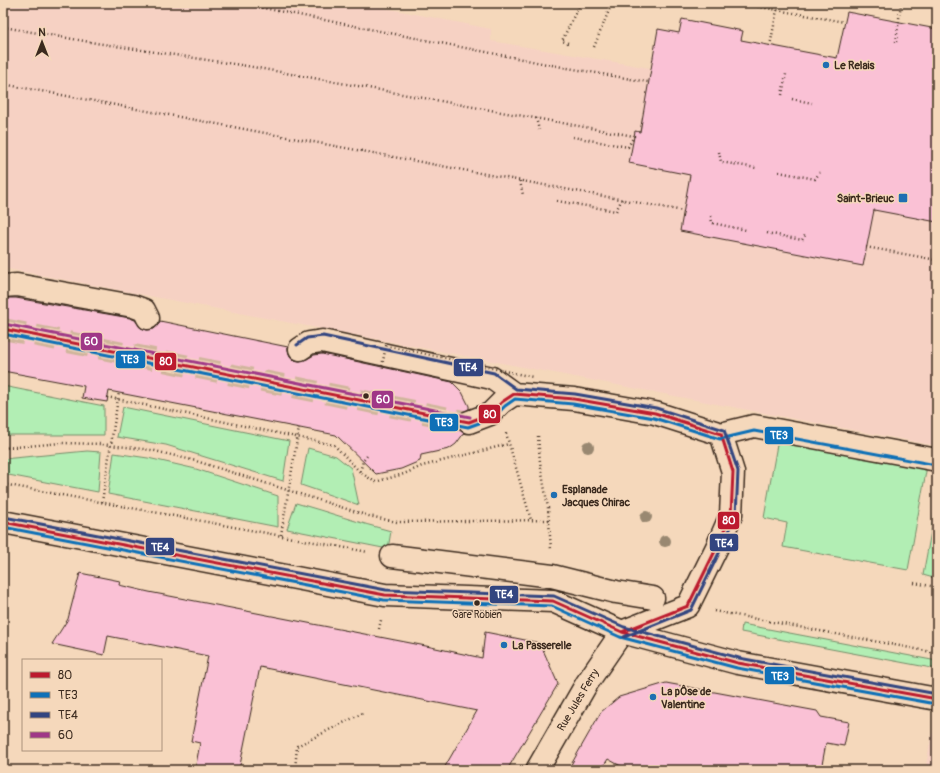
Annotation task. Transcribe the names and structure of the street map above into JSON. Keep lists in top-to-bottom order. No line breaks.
{"streets":{"street":["Rue Jules Ferry"]},"places":{"other":["Le Relais","Esplanade Jacques Chirac","Gare Robien","La Passerelle","La pÔse de Valentine"],"transit":["Saint-Brieuc"]},"lines":["transit line 60","transit line 80","transit line TE3","transit line TE4"],"legend":["80","TE3","TE4","60"],"north":"top"}
